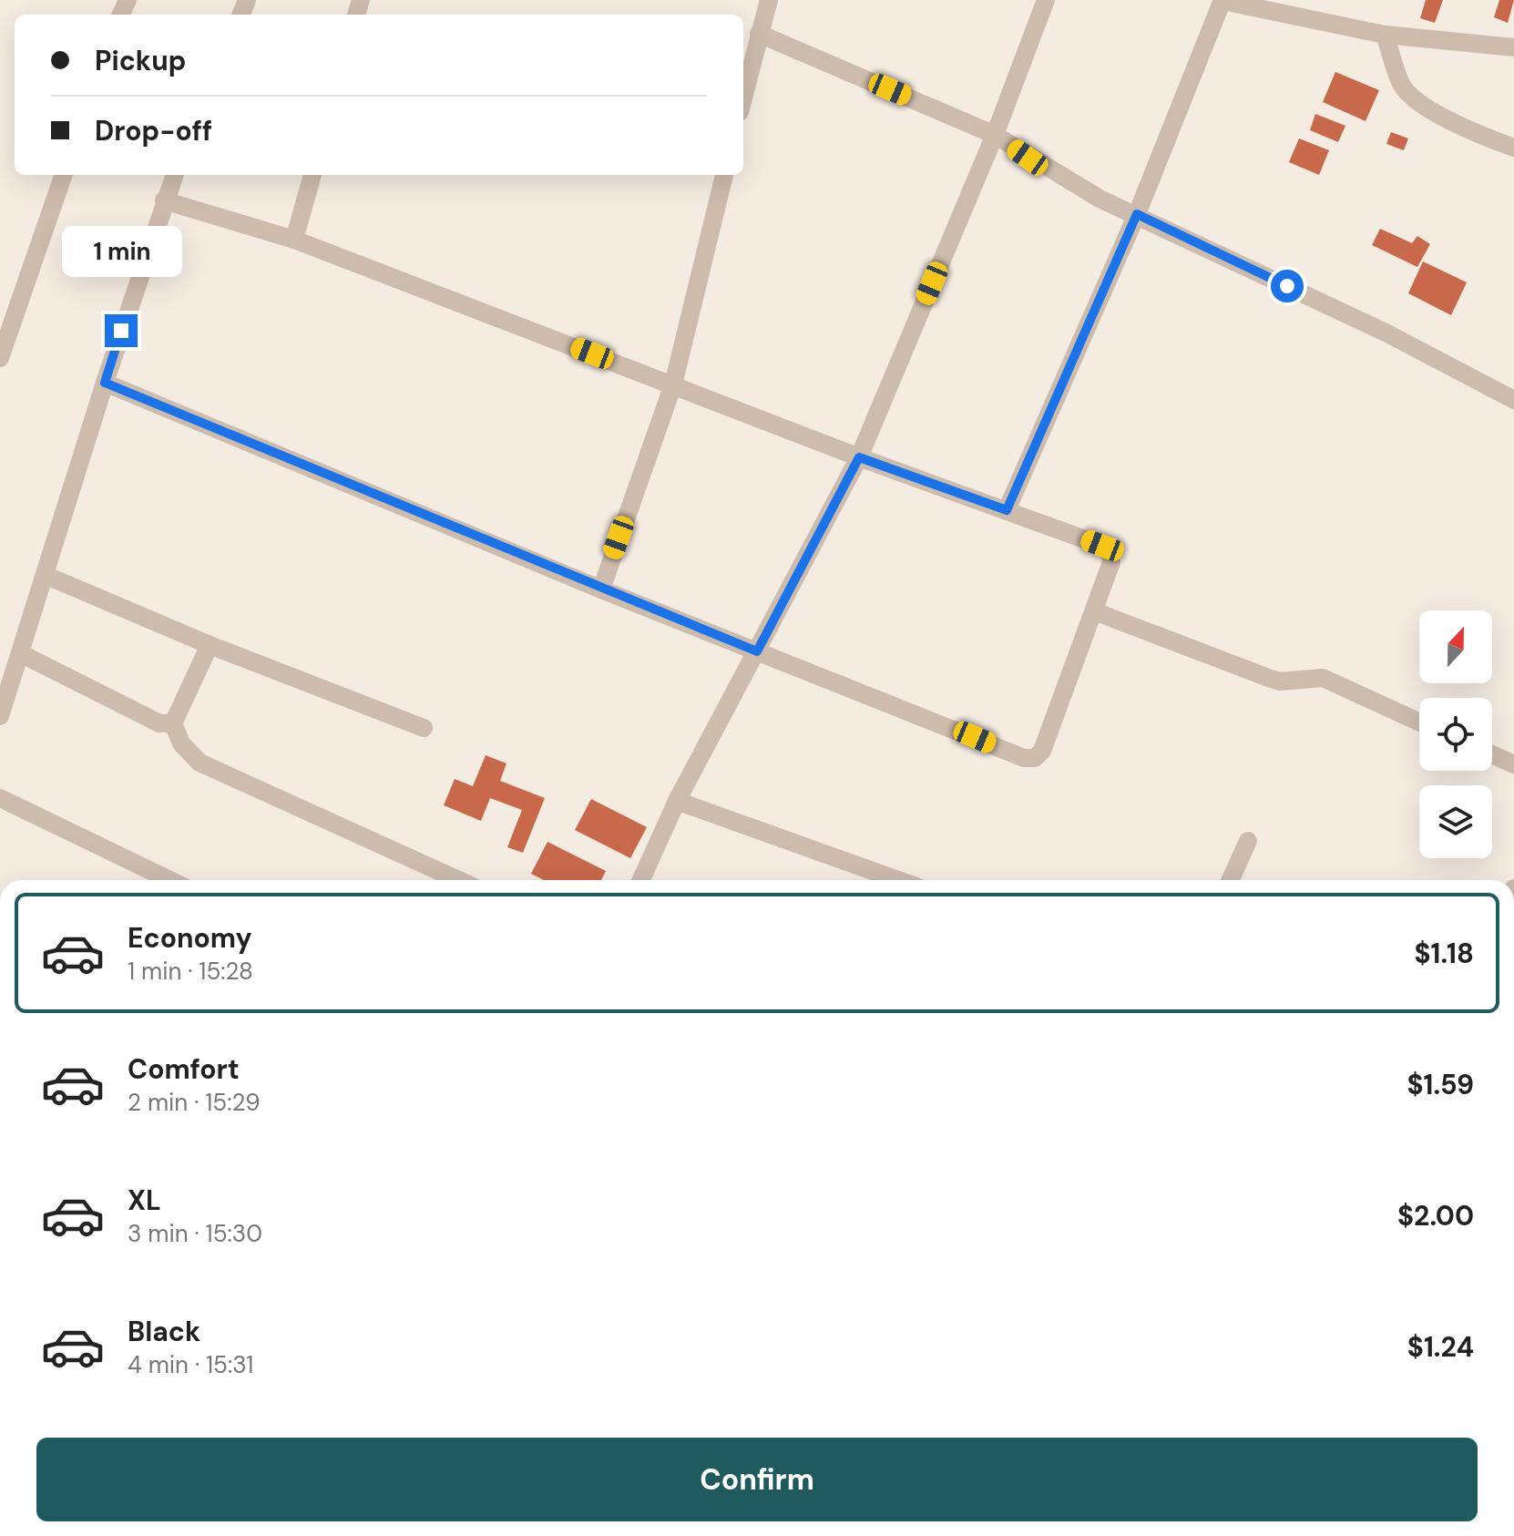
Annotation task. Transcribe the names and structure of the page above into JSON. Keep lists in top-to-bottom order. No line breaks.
{"north":"top","page":{"banner":["Pickup","Drop-off"],"bubble":"1 min","list":[{"name":"Economy","note":"1 min · 15:28","value":"$1.18"},{"name":"Comfort","note":"2 min · 15:29","value":"$1.59"},{"name":"XL","note":"3 min · 15:30","value":"$2.00"},{"name":"Black","note":"4 min · 15:31","value":"$1.24"}],"buttons":"Confirm"}}
